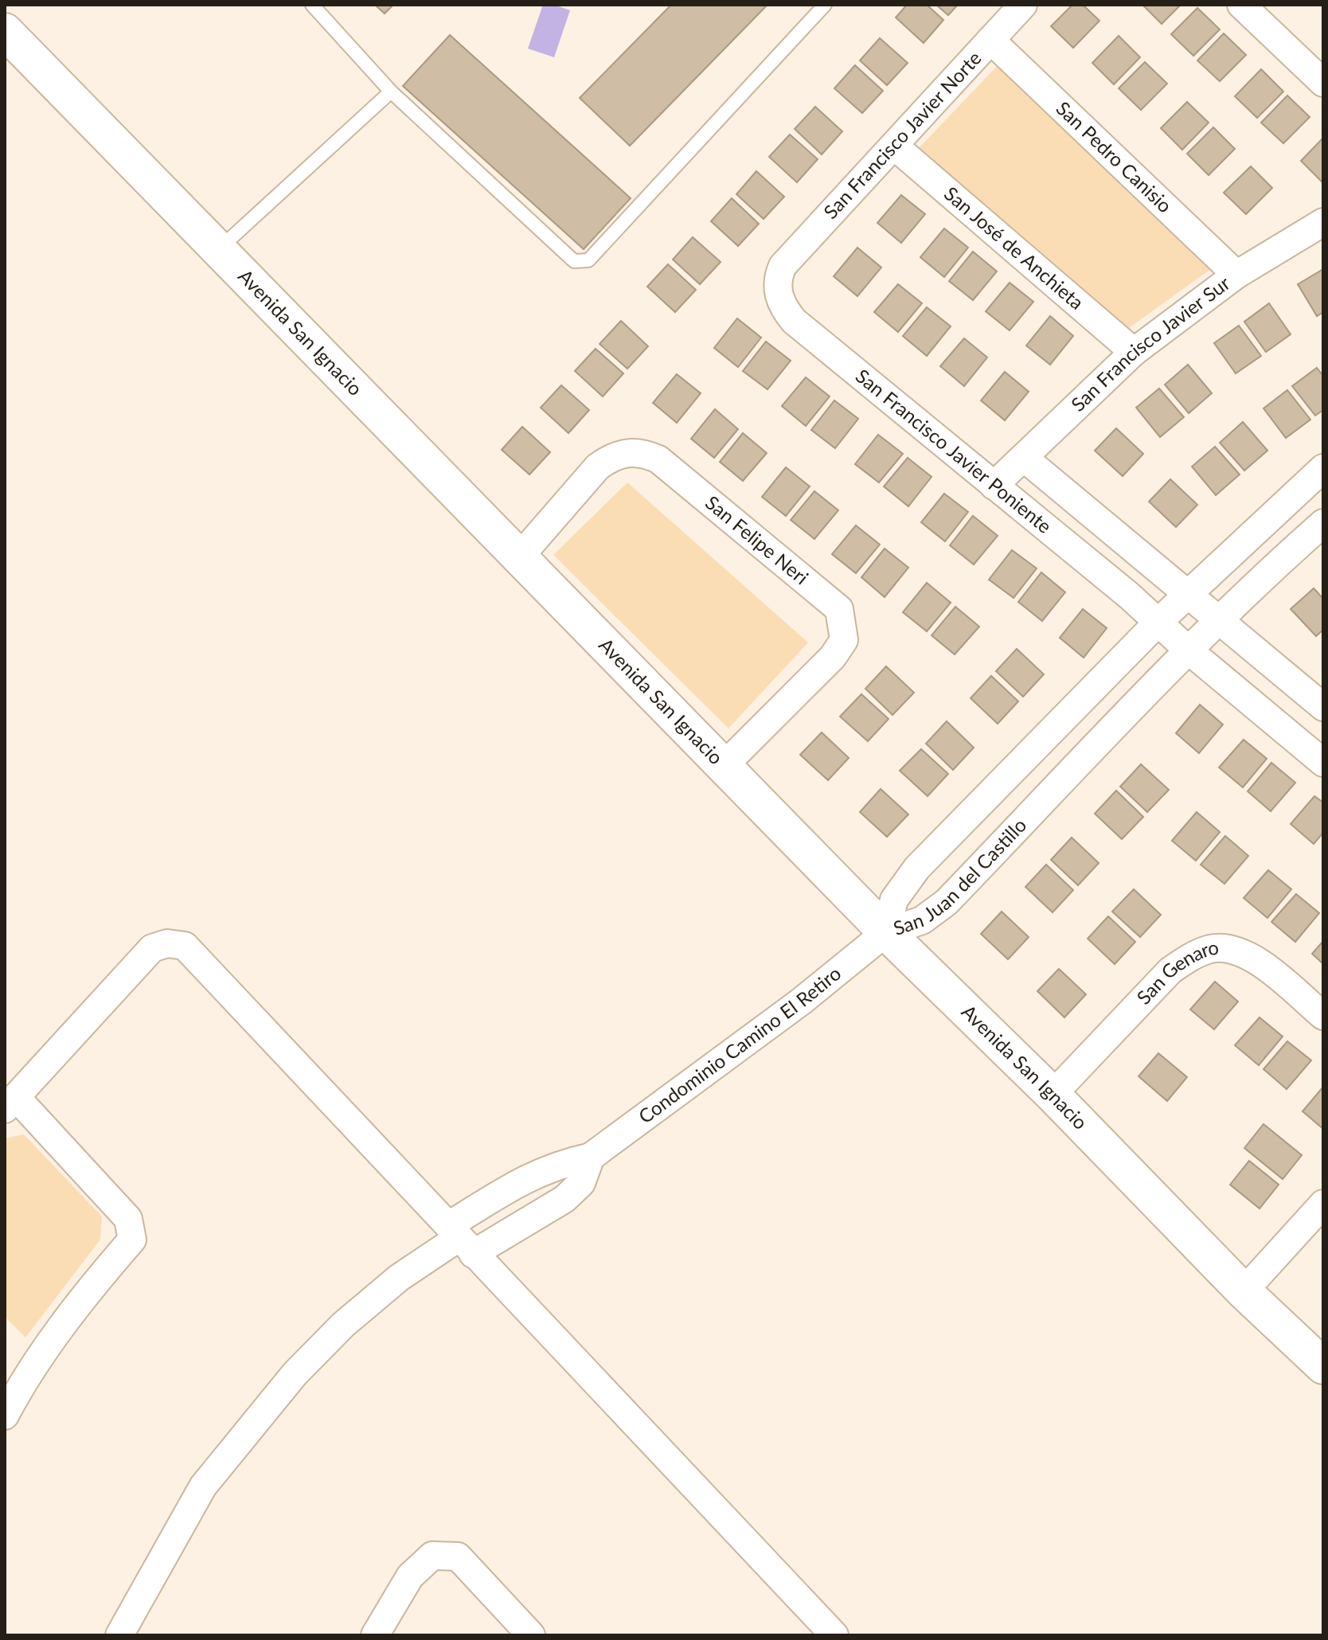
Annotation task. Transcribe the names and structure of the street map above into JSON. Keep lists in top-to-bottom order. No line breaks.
{"streets":{"main road":["Avenida San Ignacio"],"street":["San Francisco Javier Norte","San Pedro Canisio","San José de Anchieta","San Francisco Javier Sur","San Francisco Javier Poniente","San Felipe Neri","San Juan del Castillo","San Genaro","Condominio Camino El Retiro"]},"crossings":[["San Francisco Javier Norte","San Pedro Canisio"],["San Francisco Javier Norte","San José de Anchieta"],["San Francisco Javier Norte","San Francisco Javier Poniente"],["San Pedro Canisio","San Francisco Javier Sur"],["San José de Anchieta","San Francisco Javier Sur"],["Avenida San Ignacio","San Felipe Neri"],["Avenida San Ignacio","San Juan del Castillo"],["Avenida San Ignacio","San Genaro"],["Avenida San Ignacio","Condominio Camino El Retiro"],["San Francisco Javier Sur","San Francisco Javier Poniente"],["San Francisco Javier Poniente","San Juan del Castillo"],["San Juan del Castillo","Condominio Camino El Retiro"]]}
